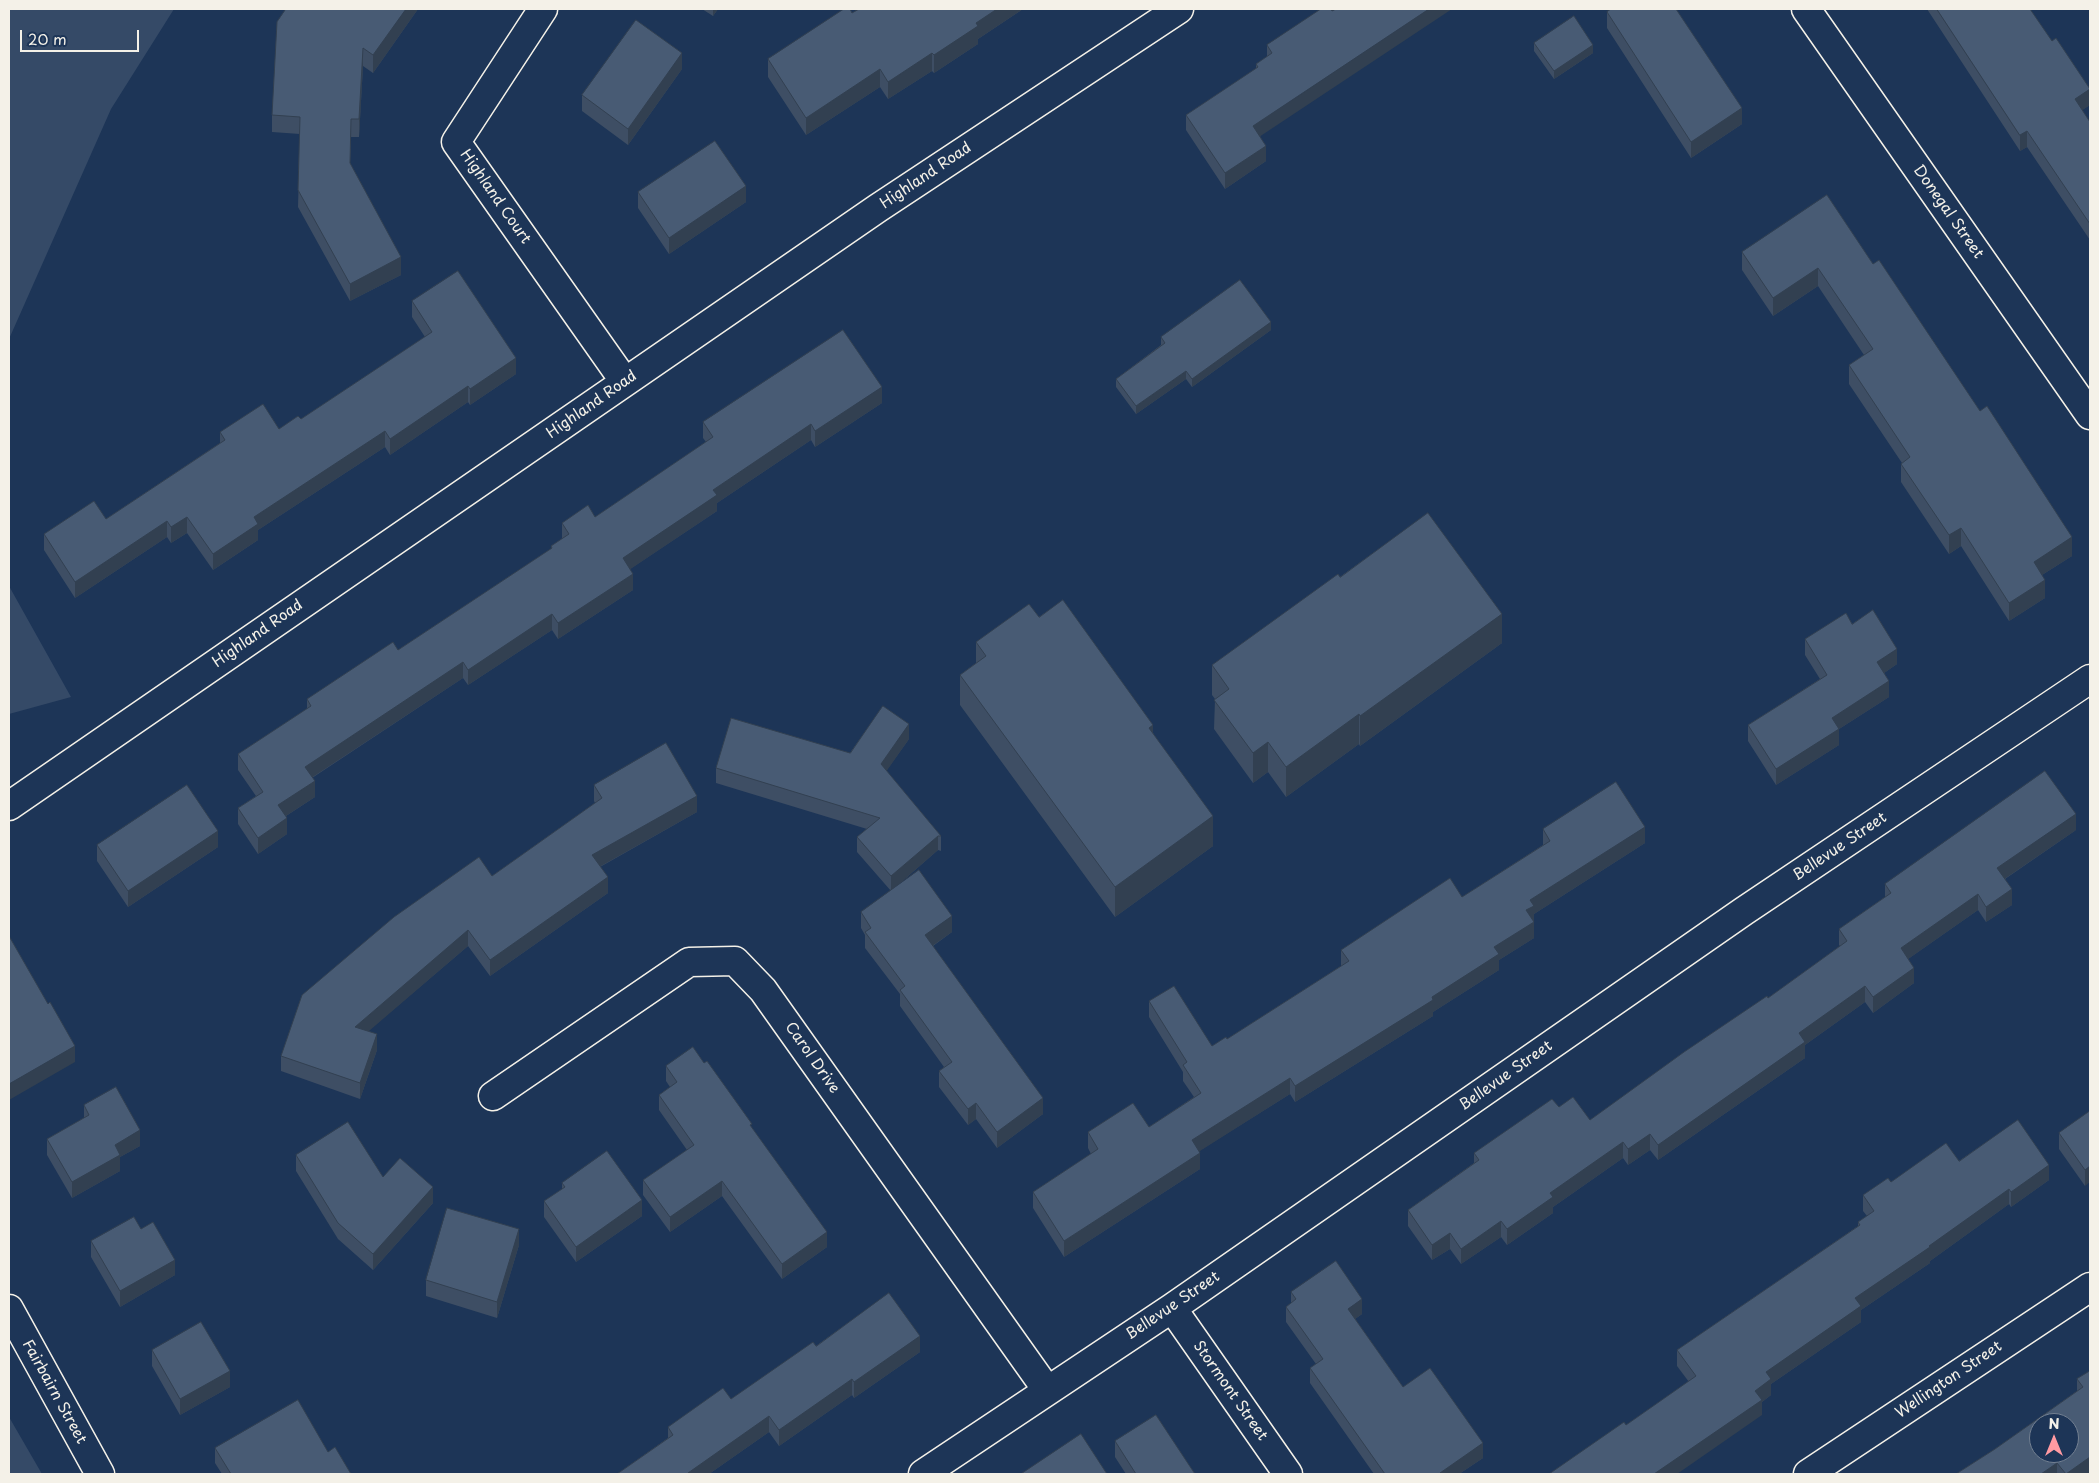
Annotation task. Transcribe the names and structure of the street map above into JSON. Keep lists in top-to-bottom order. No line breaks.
{"streets":{"street":["Highland Road","Highland Court","Donegal Street","Bellevue Street","Carol Drive","Wellington Street","Stormont Street","Fairbairn Street"]},"crossings":[["Highland Road","Highland Court"],["Bellevue Street","Carol Drive"],["Bellevue Street","Stormont Street"]],"scale_bar":"20 m","north":"top"}
